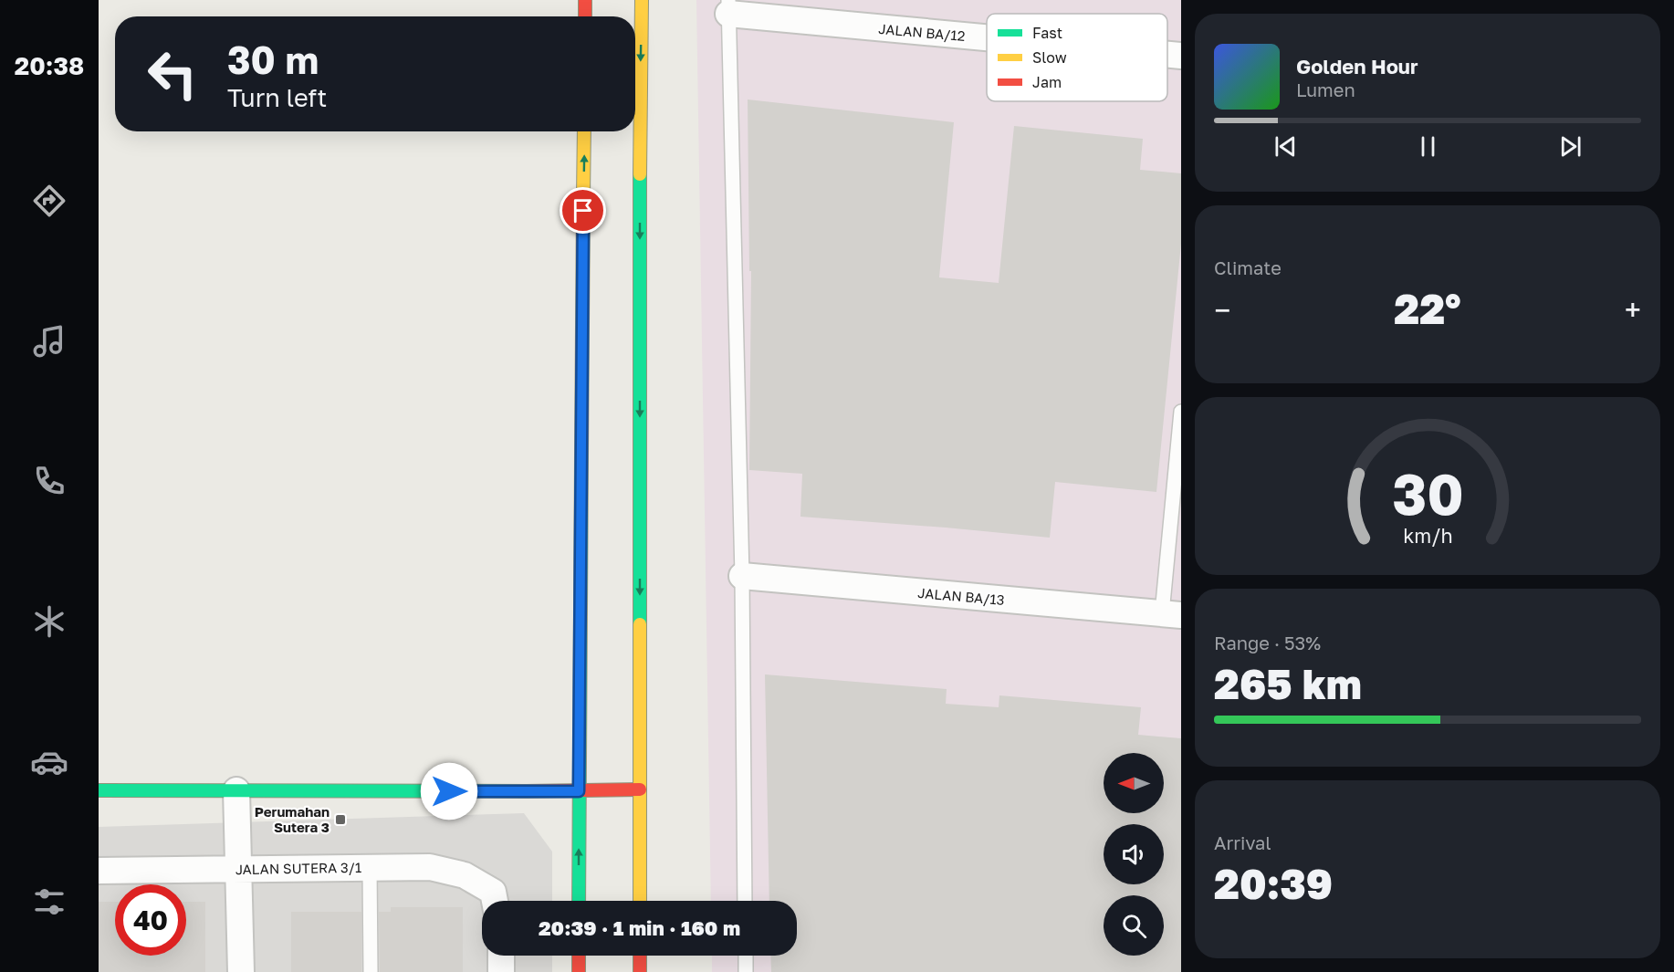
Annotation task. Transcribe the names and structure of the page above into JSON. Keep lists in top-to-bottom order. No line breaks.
{"streets":{"street":["JALAN BA/12","JALAN BA/13","JALAN SUTERA 3/1"]},"places":{"transit":["Perumahan Sutera 3"]},"legend":["Fast","Slow","Jam"],"north":"left","page":{"tabs":"20:38","turn":["30 m","Turn left"],"song":["Golden Hour","Lumen"],"tile":["Climate",["Range · 53%","265 km"],["Arrival","20:39"]],"heat":["−","22°","+"],"limit":"40","trip":"20:39 · 1 min · 160 m","gauge":["30","km/h"]}}
